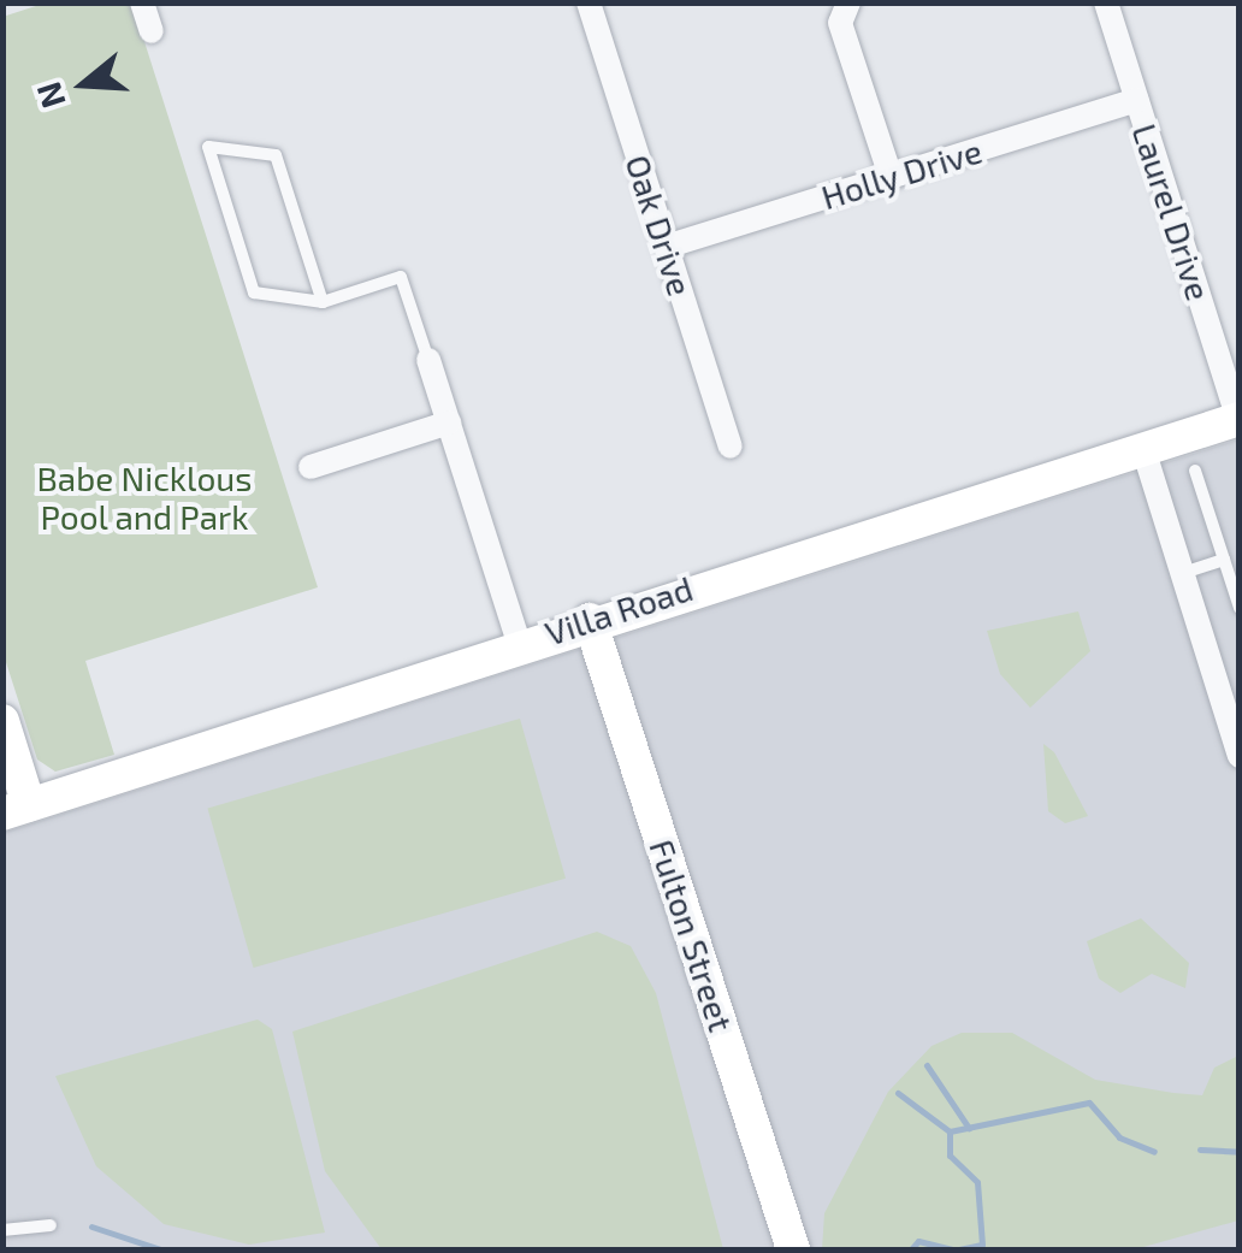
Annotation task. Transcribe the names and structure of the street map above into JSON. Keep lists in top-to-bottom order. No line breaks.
{"streets":{"main road":["Villa Road","Fulton Street"],"street":["Holly Drive","Laurel Drive","Oak Drive"]},"crossings":[["Holly Drive","Laurel Drive"],["Holly Drive","Oak Drive"],["Laurel Drive","Villa Road"],["Villa Road","Fulton Street"]],"parks":["Babe Nicklous Pool and Park"],"north":"left"}
